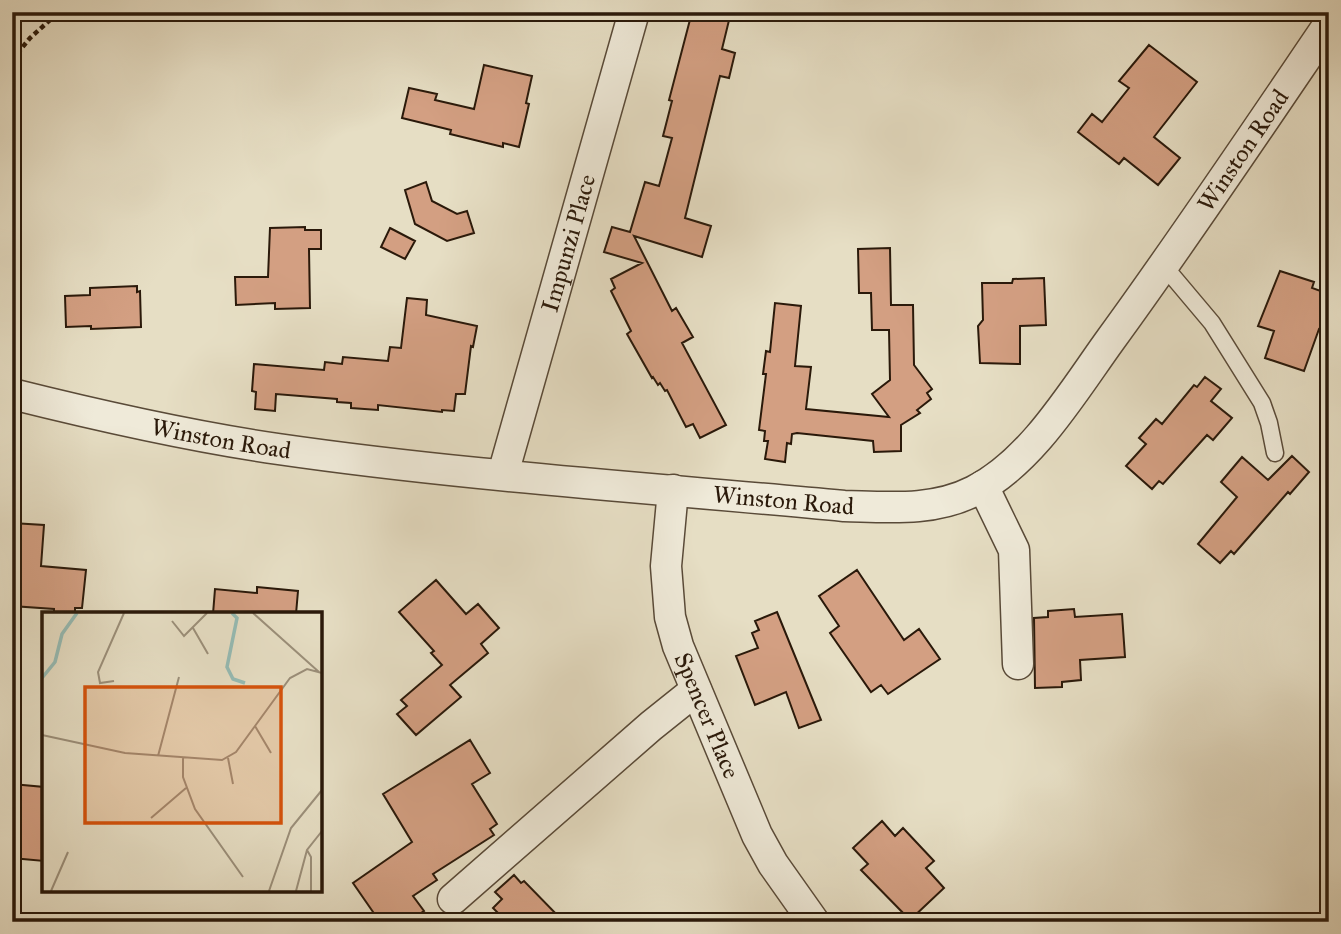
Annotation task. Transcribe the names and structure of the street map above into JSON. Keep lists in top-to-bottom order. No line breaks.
{"streets":{"street":["Winston Road","Impunzi Place","Spencer Place"]},"crossings":[["Winston Road","Impunzi Place"],["Winston Road","Spencer Place"]]}
